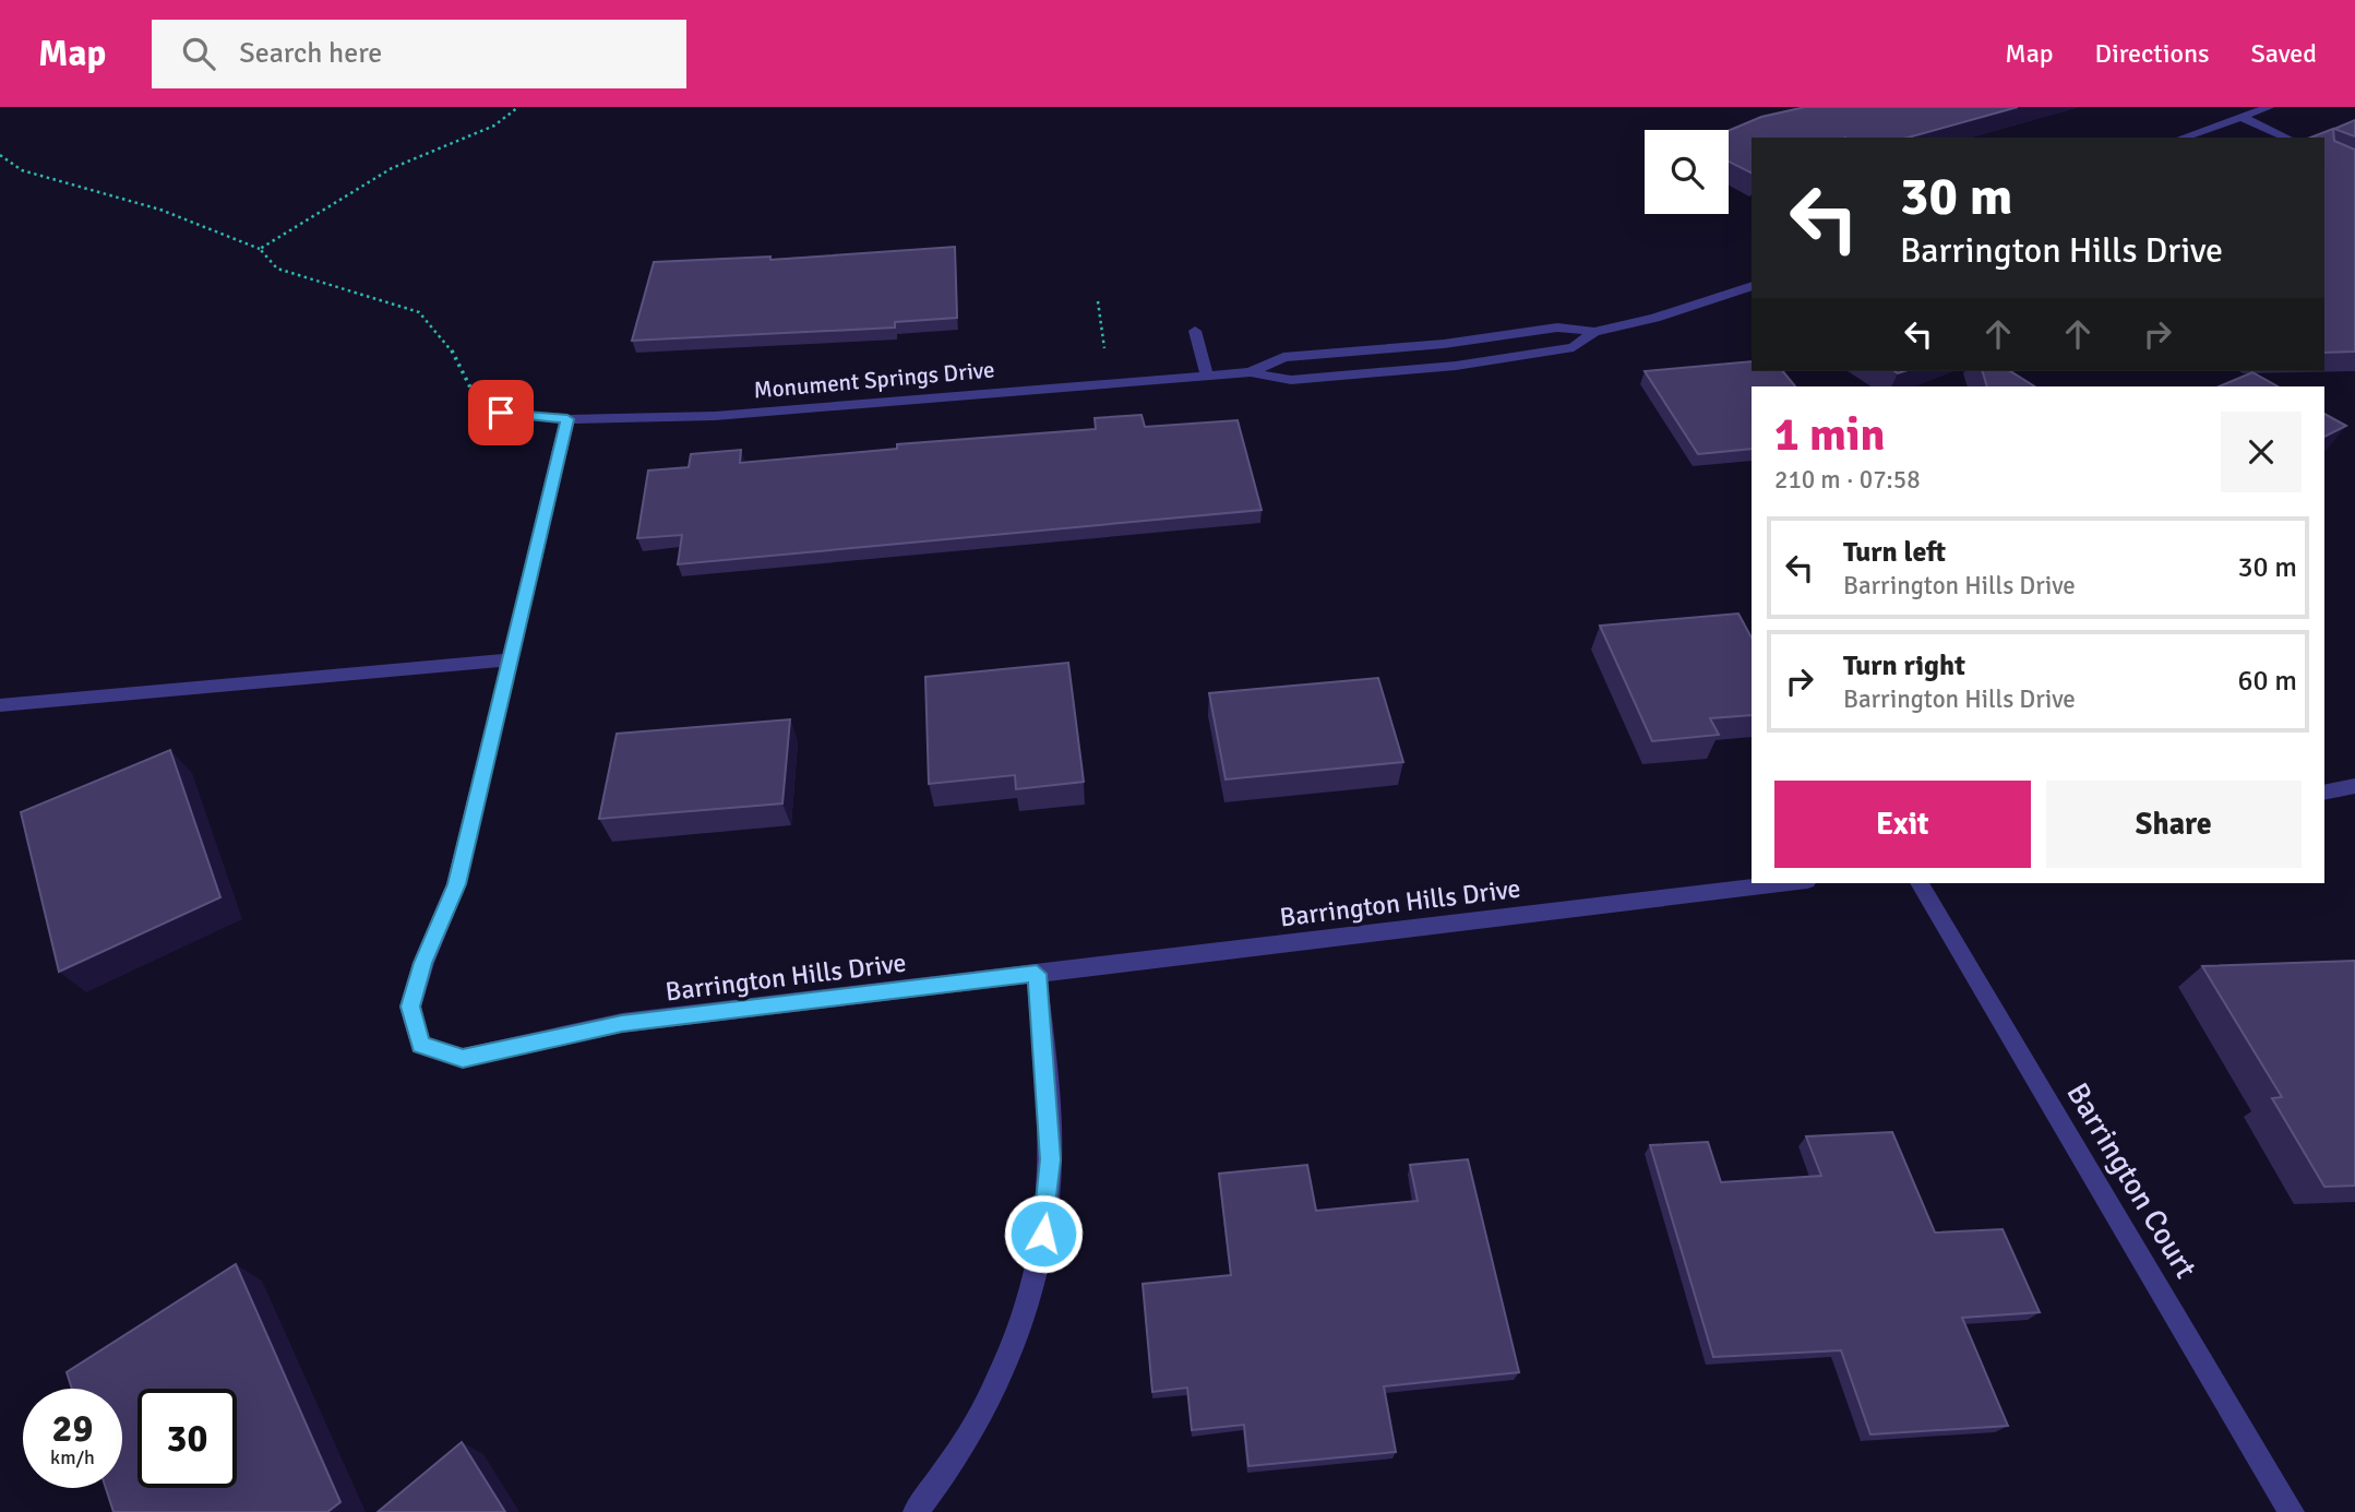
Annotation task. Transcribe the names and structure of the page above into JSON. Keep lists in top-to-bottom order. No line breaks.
{"streets":{"street":["Monument Springs Drive","Barrington Hills Drive","Barrington Court"]},"crossings":[["Monument Springs Drive","Barrington Hills Drive"]],"page":{"header":"Map","search":"Search here","nav":["Map","Directions","Saved"],"turn":["30 m","Barrington Hills Drive"],"heading":["1 min","210 m · 07:58"],"list":[{"name":"Turn left","note":"Barrington Hills Drive","value":"30 m"},{"name":"Turn right","note":"Barrington Hills Drive","value":"60 m"}],"buttons":["Exit","Share"],"speed":"29 km/h","limit":"30"}}
